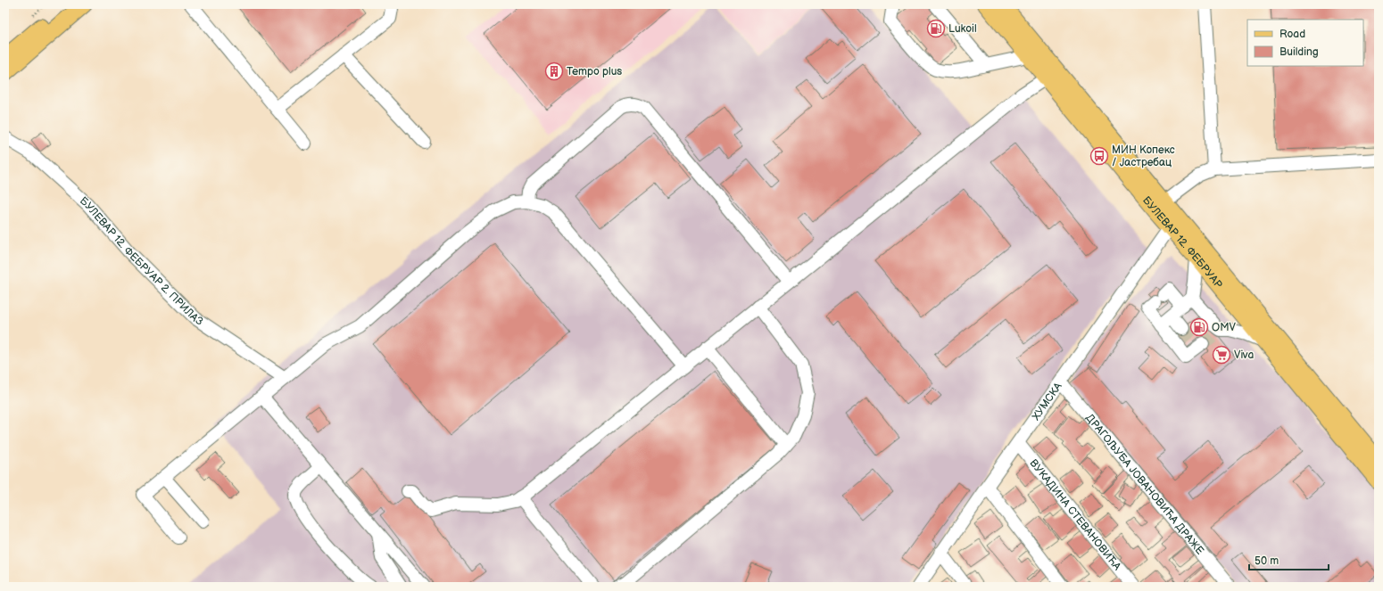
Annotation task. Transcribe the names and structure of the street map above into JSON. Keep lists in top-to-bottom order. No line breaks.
{"streets":{"main road":["БУЛЕВАР 12. ФЕБРУАР"],"street":["БУЛЕВАР 12. ФЕБРУАР 2. ПРИЛАЗ","ХУМСКА","ДРАГОЉУБА ЈОВАНОВИЋА ДРАЖЕ","ВУКАДИНА СТЕВАНОВИЋА"]},"crossings":[["БУЛЕВАР 12. ФЕБРУАР","ХУМСКА"],["ХУМСКА","ДРАГОЉУБА ЈОВАНОВИЋА ДРАЖЕ"],["ХУМСКА","ВУКАДИНА СТЕВАНОВИЋА"]],"places":{"fuel station":["Lukoil","OMV"],"building":["Tempo plus"],"bus stop":["МИН Копекс / Јастребац"],"supermarket":["Viva"]},"legend":["Road","Building"],"scale_bar":"50 m"}
